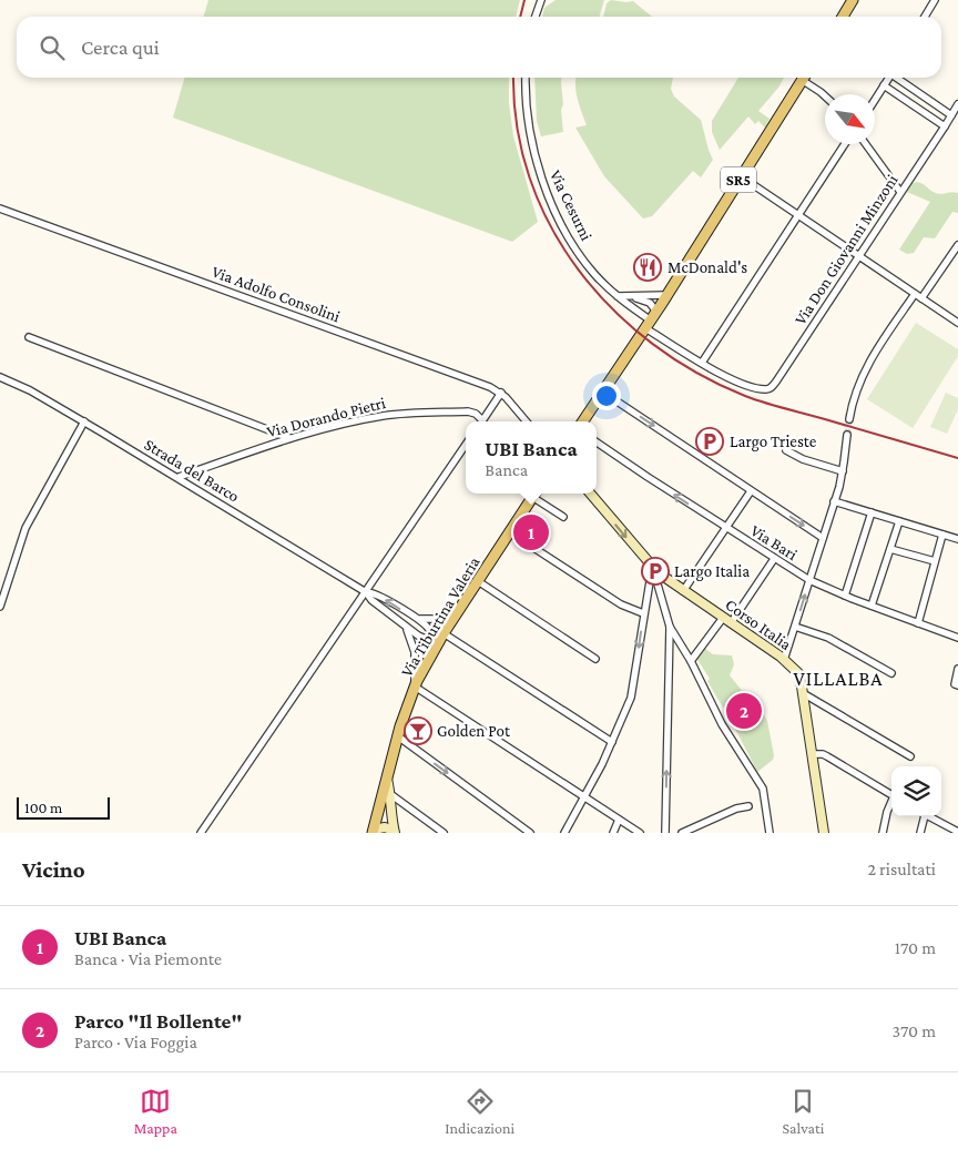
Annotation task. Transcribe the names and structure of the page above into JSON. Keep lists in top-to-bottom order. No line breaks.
{"streets":{"main road":["SR5","Via Tiburtina Valeria"],"street":["Via Cesurni","Via Don Giovanni Minzoni","Via Adolfo Consolini","Via Dorando Pietri","Strada del Barco","Via Bari","Corso Italia"]},"crossings":[["SR5","Via Cesurni"],["Via Dorando Pietri","Strada del Barco"],["Strada del Barco","Via Tiburtina Valeria"]],"districts":["VILLALBA"],"places":{"restaurant":["McDonald's"],"parking":["Largo Trieste","Largo Italia"],"bar":["Golden Pot"]},"scale_bar":"100 m","north":"bottom right","page":{"search":"Cerca qui","popup":["UBI Banca","Banca"],"pins":["1","2"],"scale":"100 m","heading":["Vicino","2 risultati"],"list":[{"mark":"1","name":"UBI Banca","note":"Banca · Via Piemonte","value":"170 m"},{"mark":"2","name":"Parco \"Il Bollente\"","note":"Parco · Via Foggia","value":"370 m"}],"nav":["Mappa","Indicazioni","Salvati"]}}
